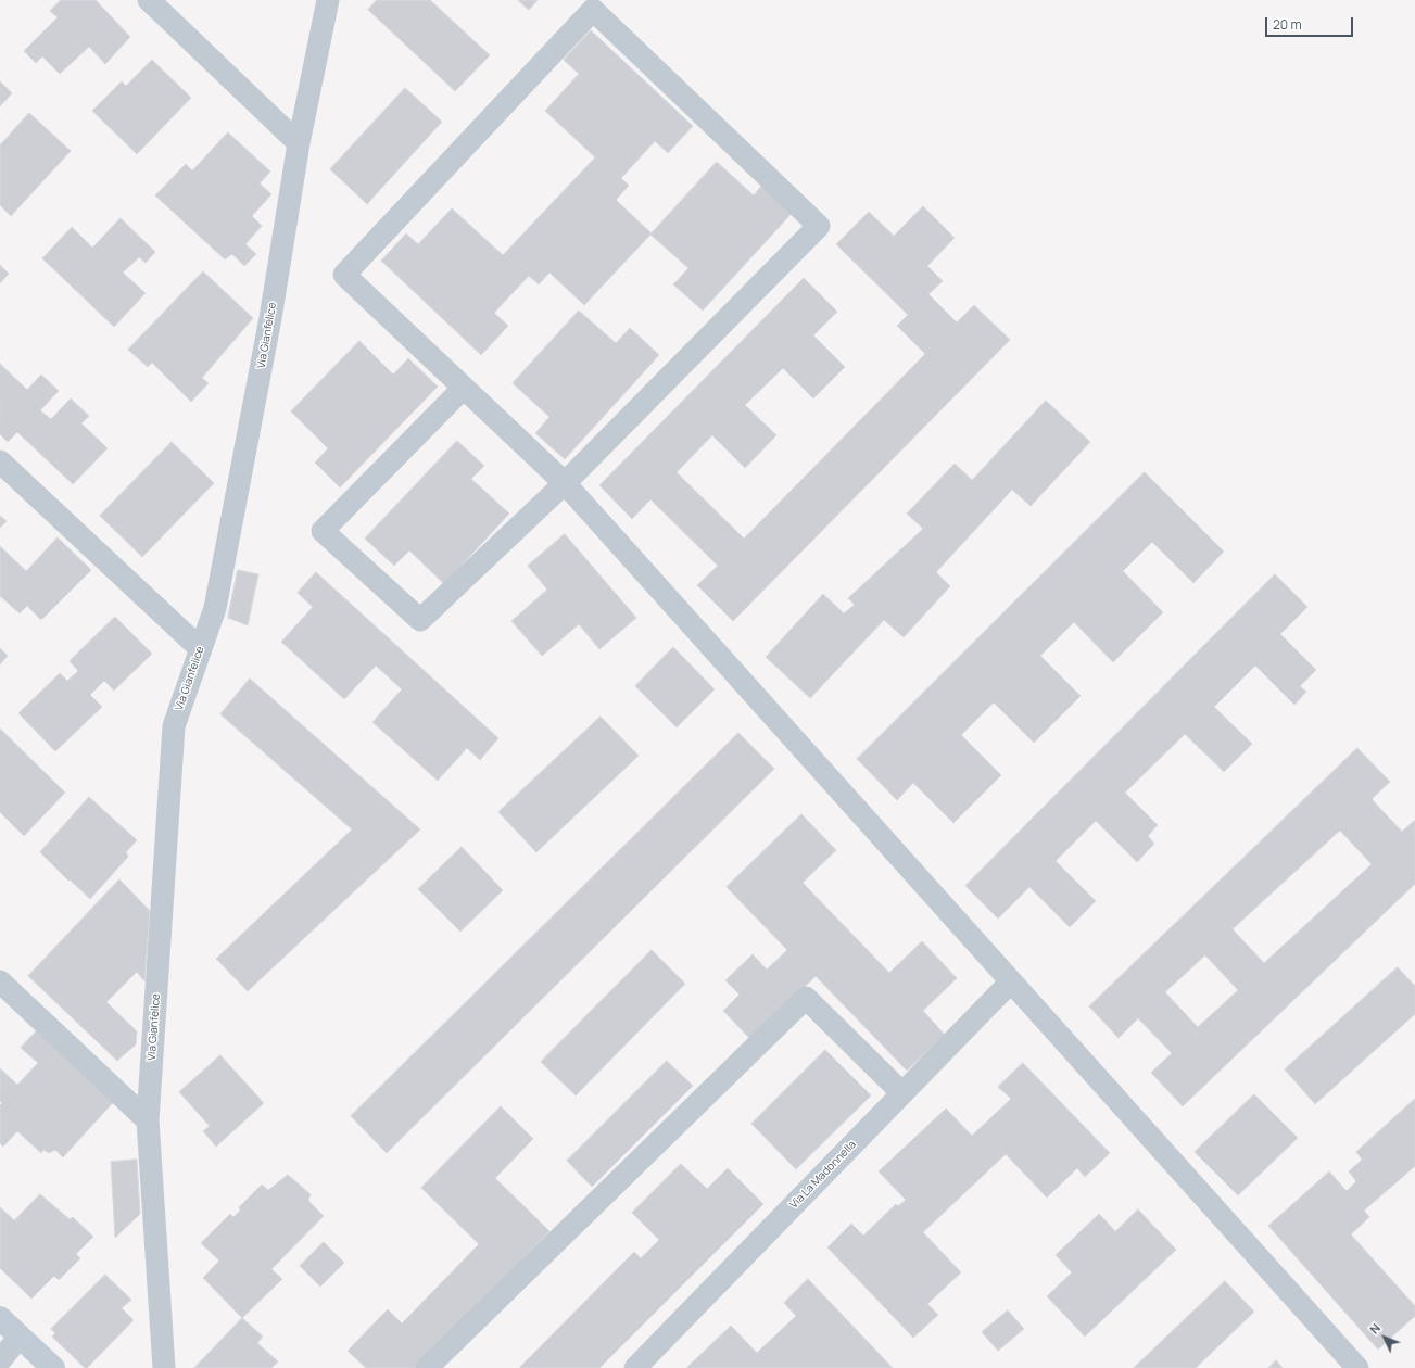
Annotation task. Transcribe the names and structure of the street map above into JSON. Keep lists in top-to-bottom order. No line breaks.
{"streets":{"street":["Via Gianfelice","Via La Madonnella"]},"scale_bar":"20 m","north":"top left"}
